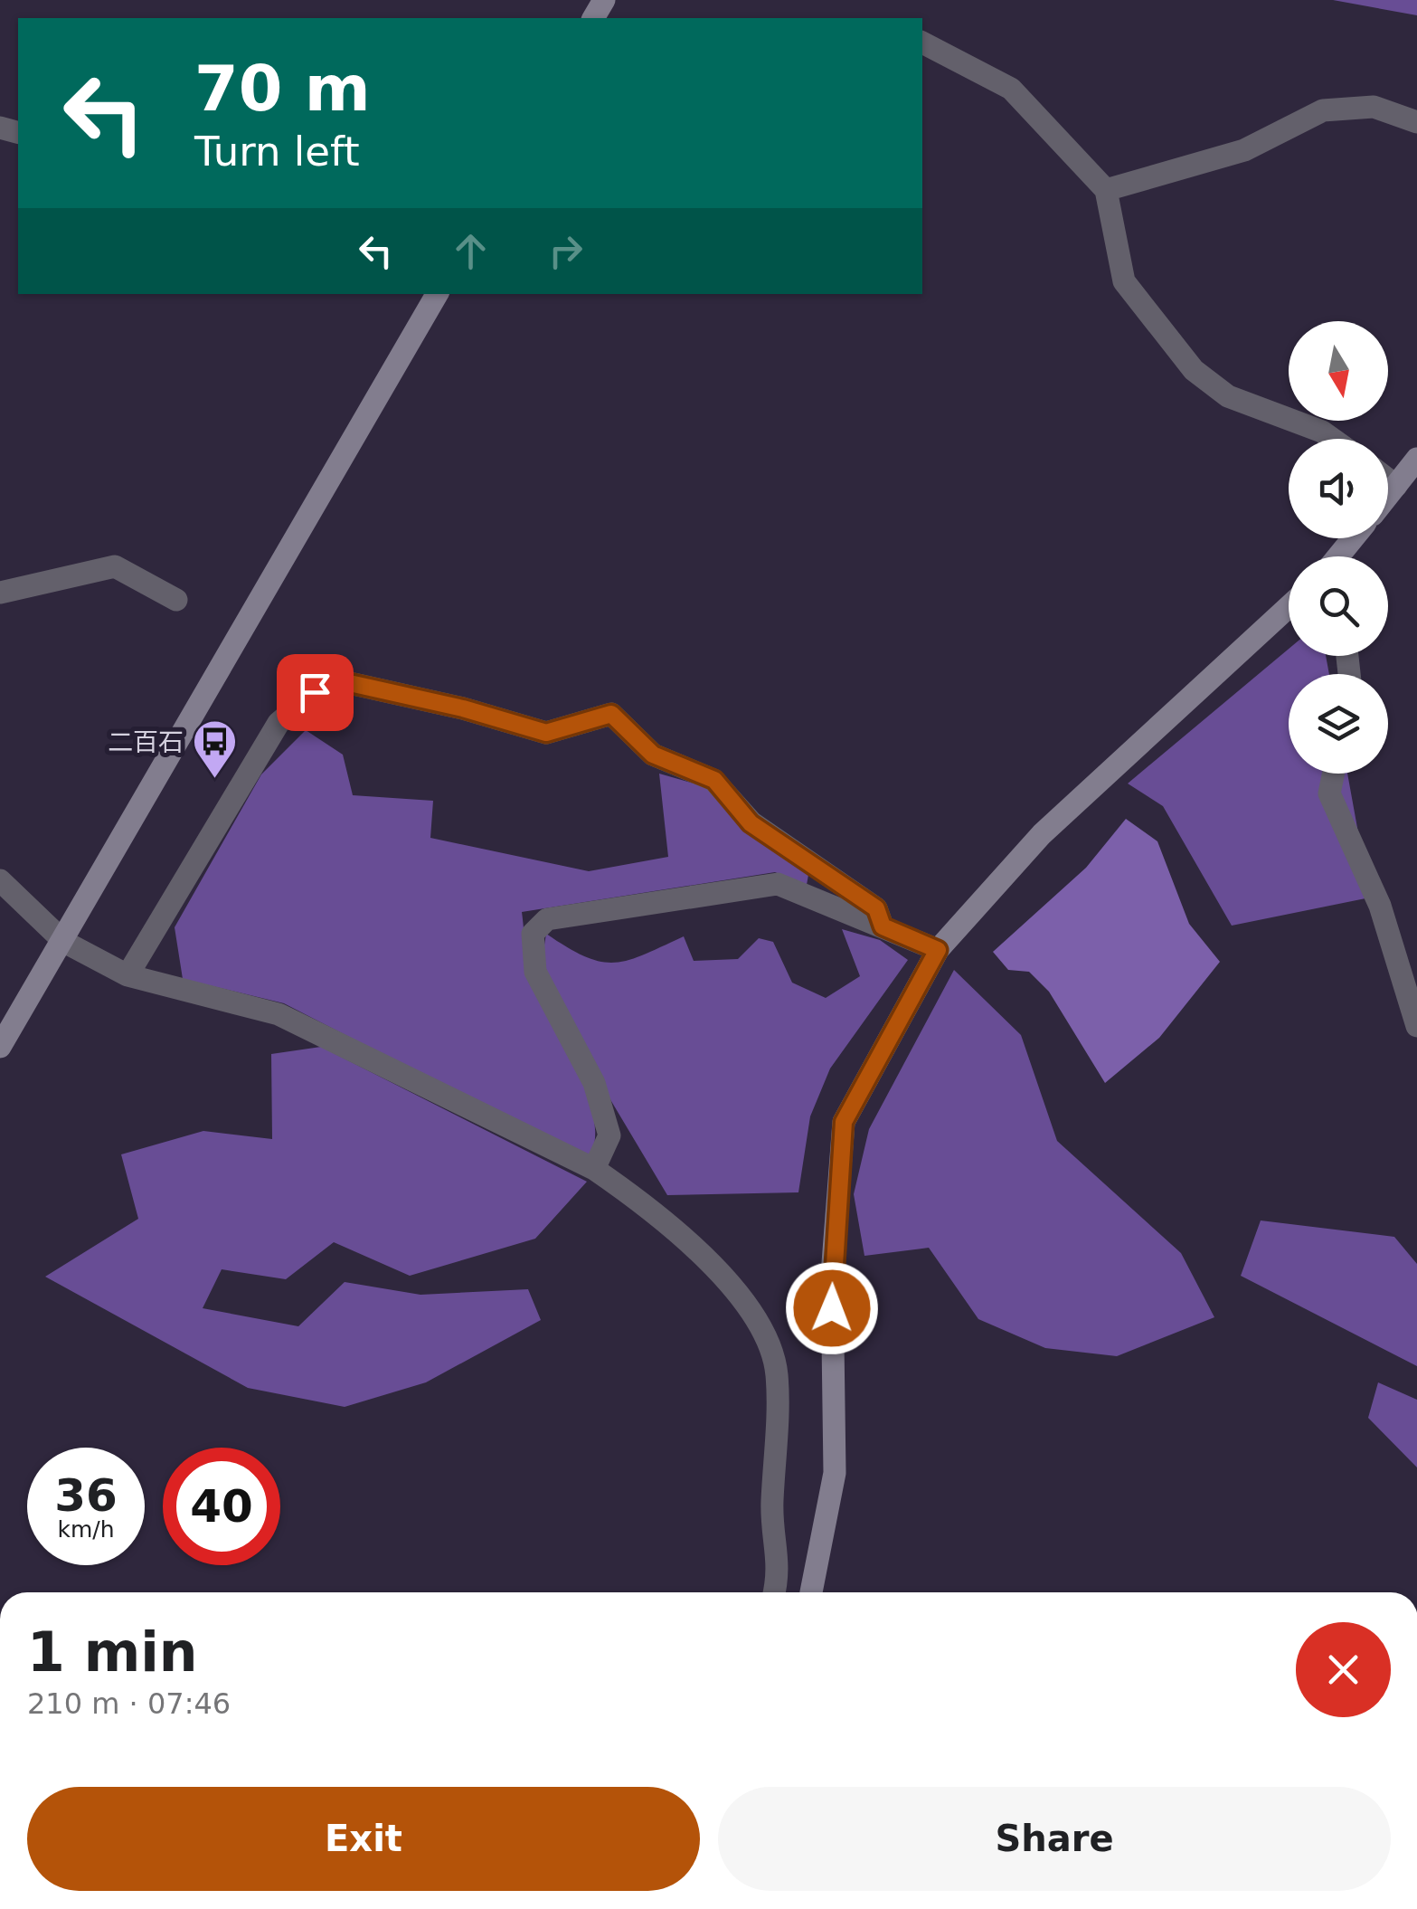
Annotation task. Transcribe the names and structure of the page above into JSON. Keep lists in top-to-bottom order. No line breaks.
{"places":{"bus stop":["二百石"]},"north":"bottom","page":{"turn":["70 m","Turn left"],"speed":"36 km/h","limit":"40","heading":["1 min","210 m · 07:46"],"buttons":["Exit","Share"]}}
